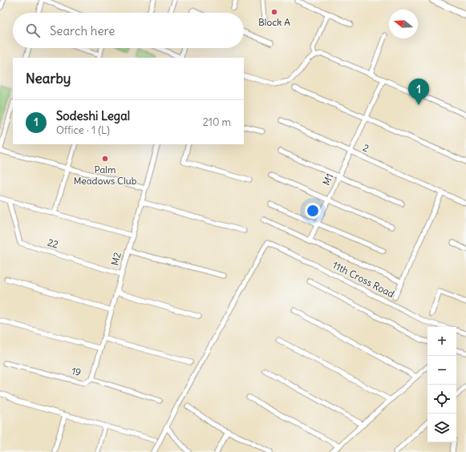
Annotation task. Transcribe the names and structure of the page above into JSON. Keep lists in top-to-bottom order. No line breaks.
{"streets":{"street":["2","M1","22","M2","11th Cross Road","19"]},"crossings":[["2","M1"],["22","M2"],["M2","19"]],"places":["Block A","Palm Meadows Club"],"north":"left","page":{"search":"Search here","heading":"Nearby","pins":"1","list":[{"mark":"1","name":"Sodeshi Legal","note":"Office · 1 (L)","value":"210 m"}],"map_buttons":["+","−"]}}
